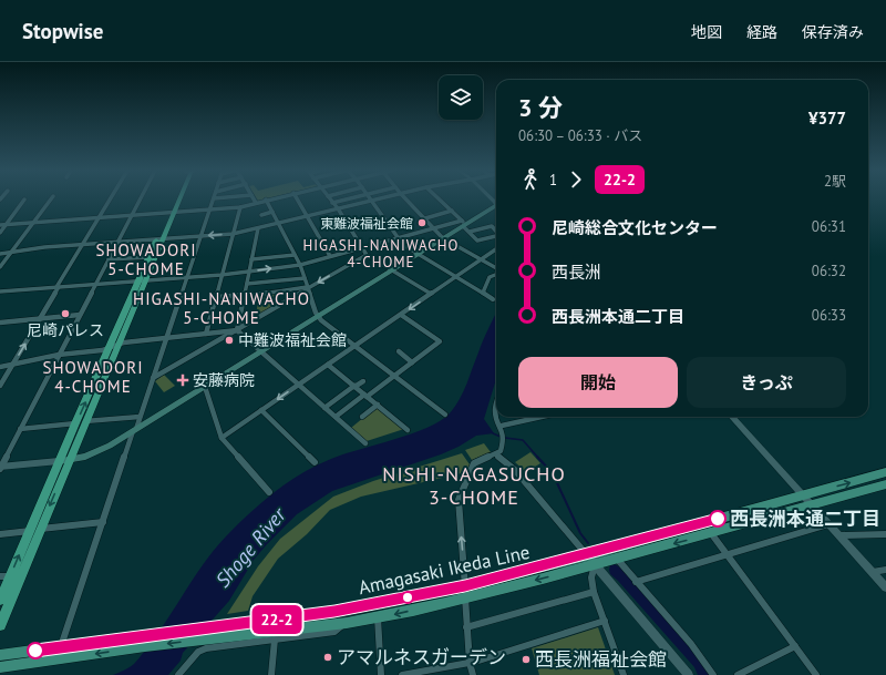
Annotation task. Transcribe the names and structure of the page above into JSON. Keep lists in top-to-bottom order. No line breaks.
{"streets":{"main road":["Amagasaki Ikeda Line"]},"districts":["HIGASHI-NANIWACHO 4-CHOME","SHOWADORI 5-CHOME","HIGASHI-NANIWACHO 5-CHOME","SHOWADORI 4-CHOME","NISHI-NAGASUCHO 3-CHOME"],"water":["Shoge River"],"places":{"other":["東難波福祉会館","尼崎パレス","中難波福祉会館","西長洲本通二丁目","アマルネスガーデン","西長洲福祉会館"],"health":["安藤病院"]},"lines":["bus line 22-2"],"page":{"header":"Stopwise","nav":["地図","経路","保存済み"],"on_map":"22-2","heading":["3 分","06:30 – 06:33 · バス","¥377"],"legs":["1","22-2","2駅"],"list":[{"name":"尼崎総合文化センター","value":"06:31"},{"name":"西長洲","value":"06:32"},{"name":"西長洲本通二丁目","value":"06:33"}],"buttons":["開始","きっぷ"]}}
